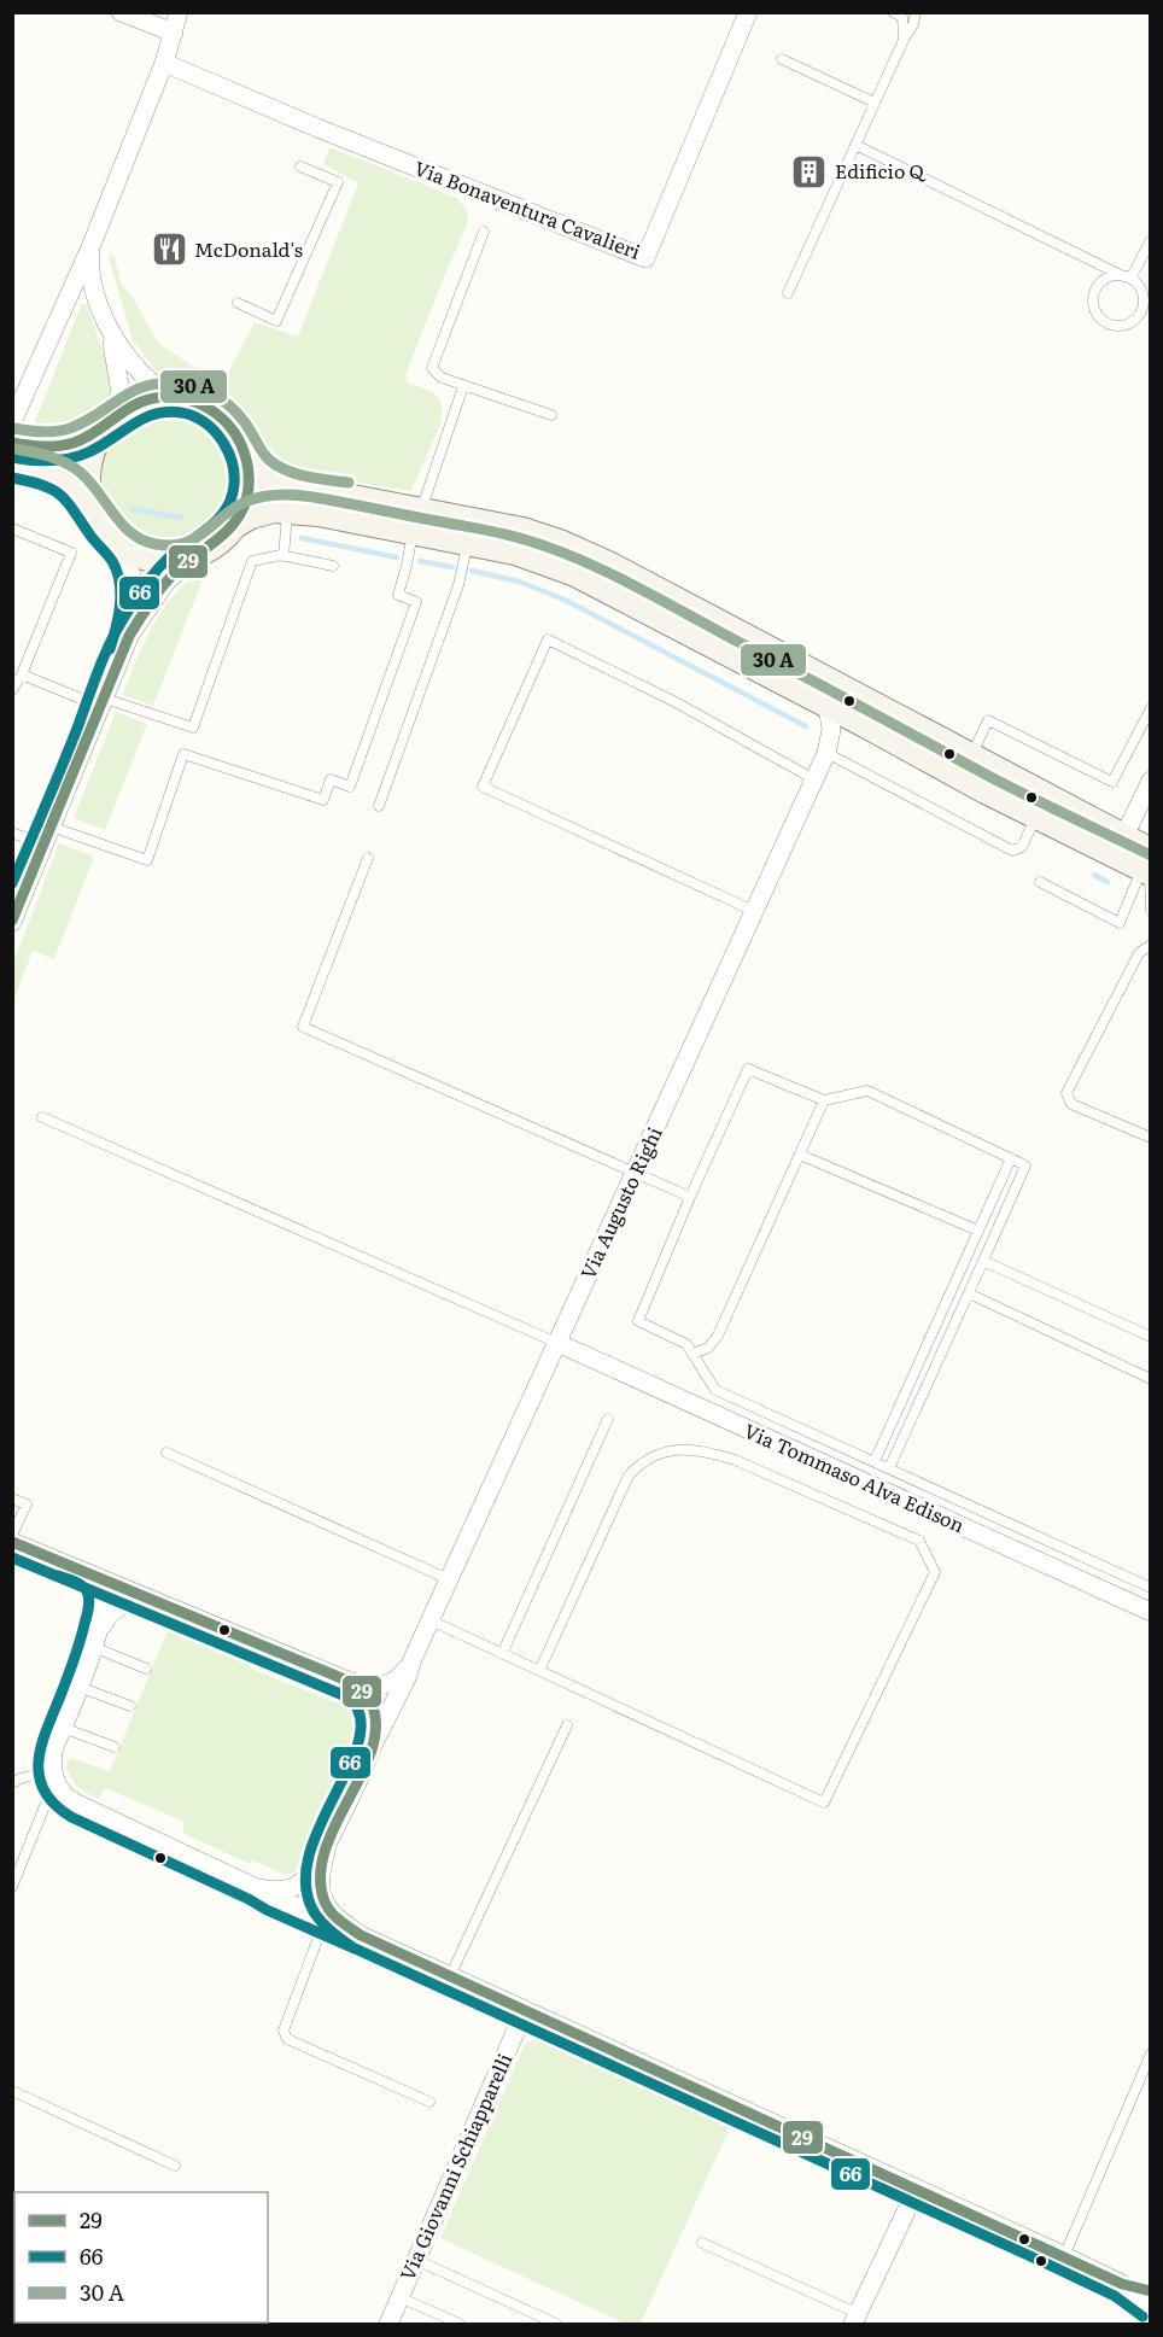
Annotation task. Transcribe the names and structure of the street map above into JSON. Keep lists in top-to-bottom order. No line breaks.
{"streets":{"street":["Via Bonaventura Cavalieri","Via Augusto Righi","Via Tommaso Alva Edison","Via Giovanni Schiapparelli"]},"crossings":[["Via Augusto Righi","Via Tommaso Alva Edison"]],"places":{"building":["Edificio Q"],"restaurant":["McDonald's"]},"lines":["transit line 29","transit line 66"],"legend":["29","66","30 A"]}
